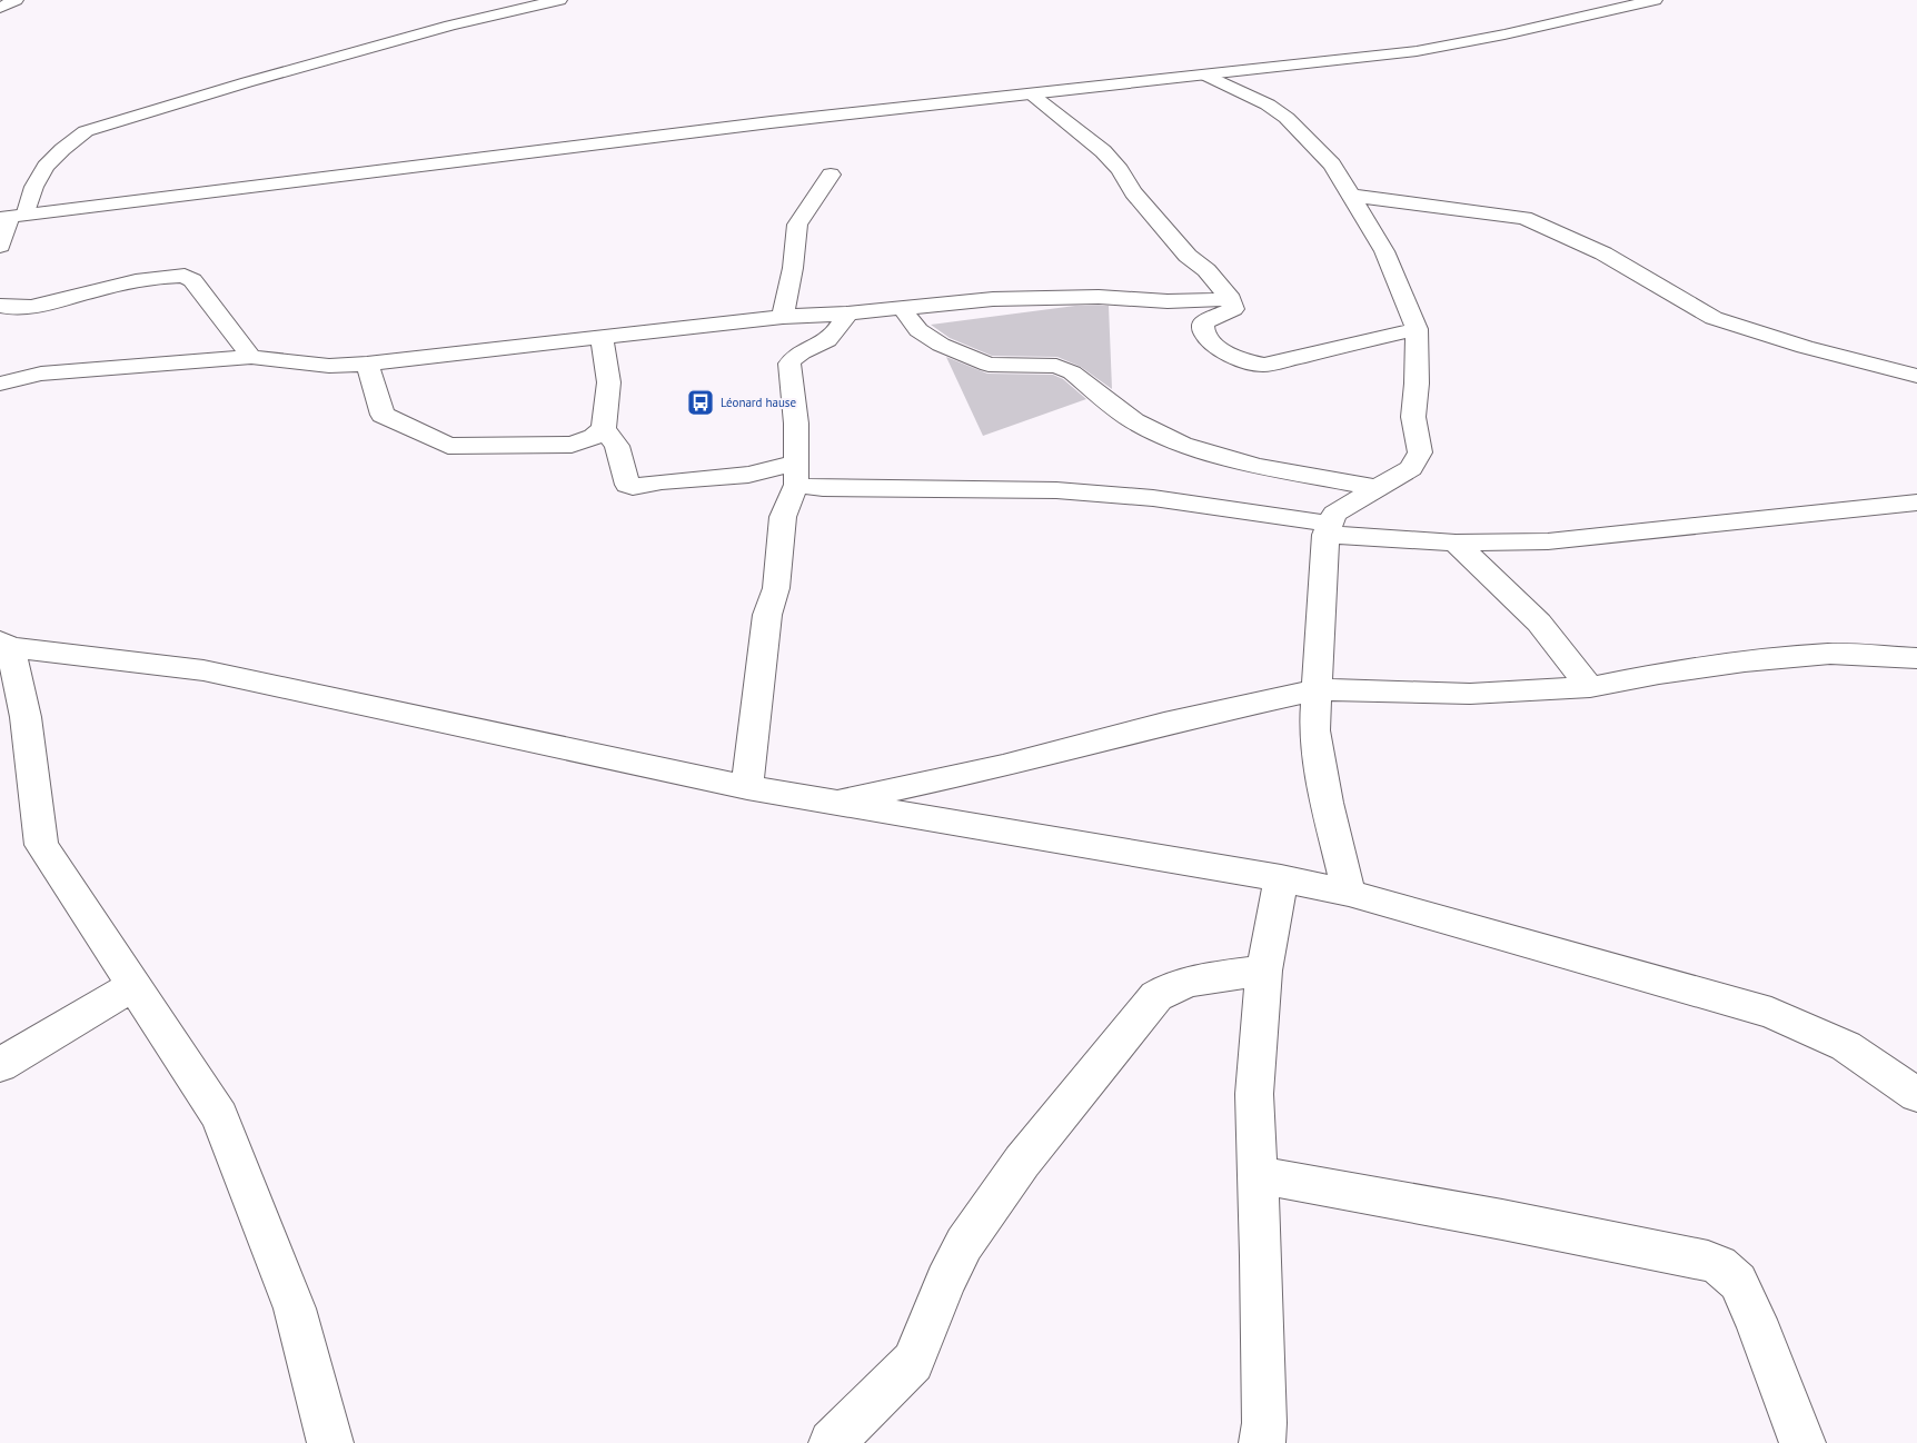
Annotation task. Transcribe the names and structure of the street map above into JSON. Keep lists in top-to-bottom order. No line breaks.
{"places":{"bus stop":["Léonard hause"]}}
